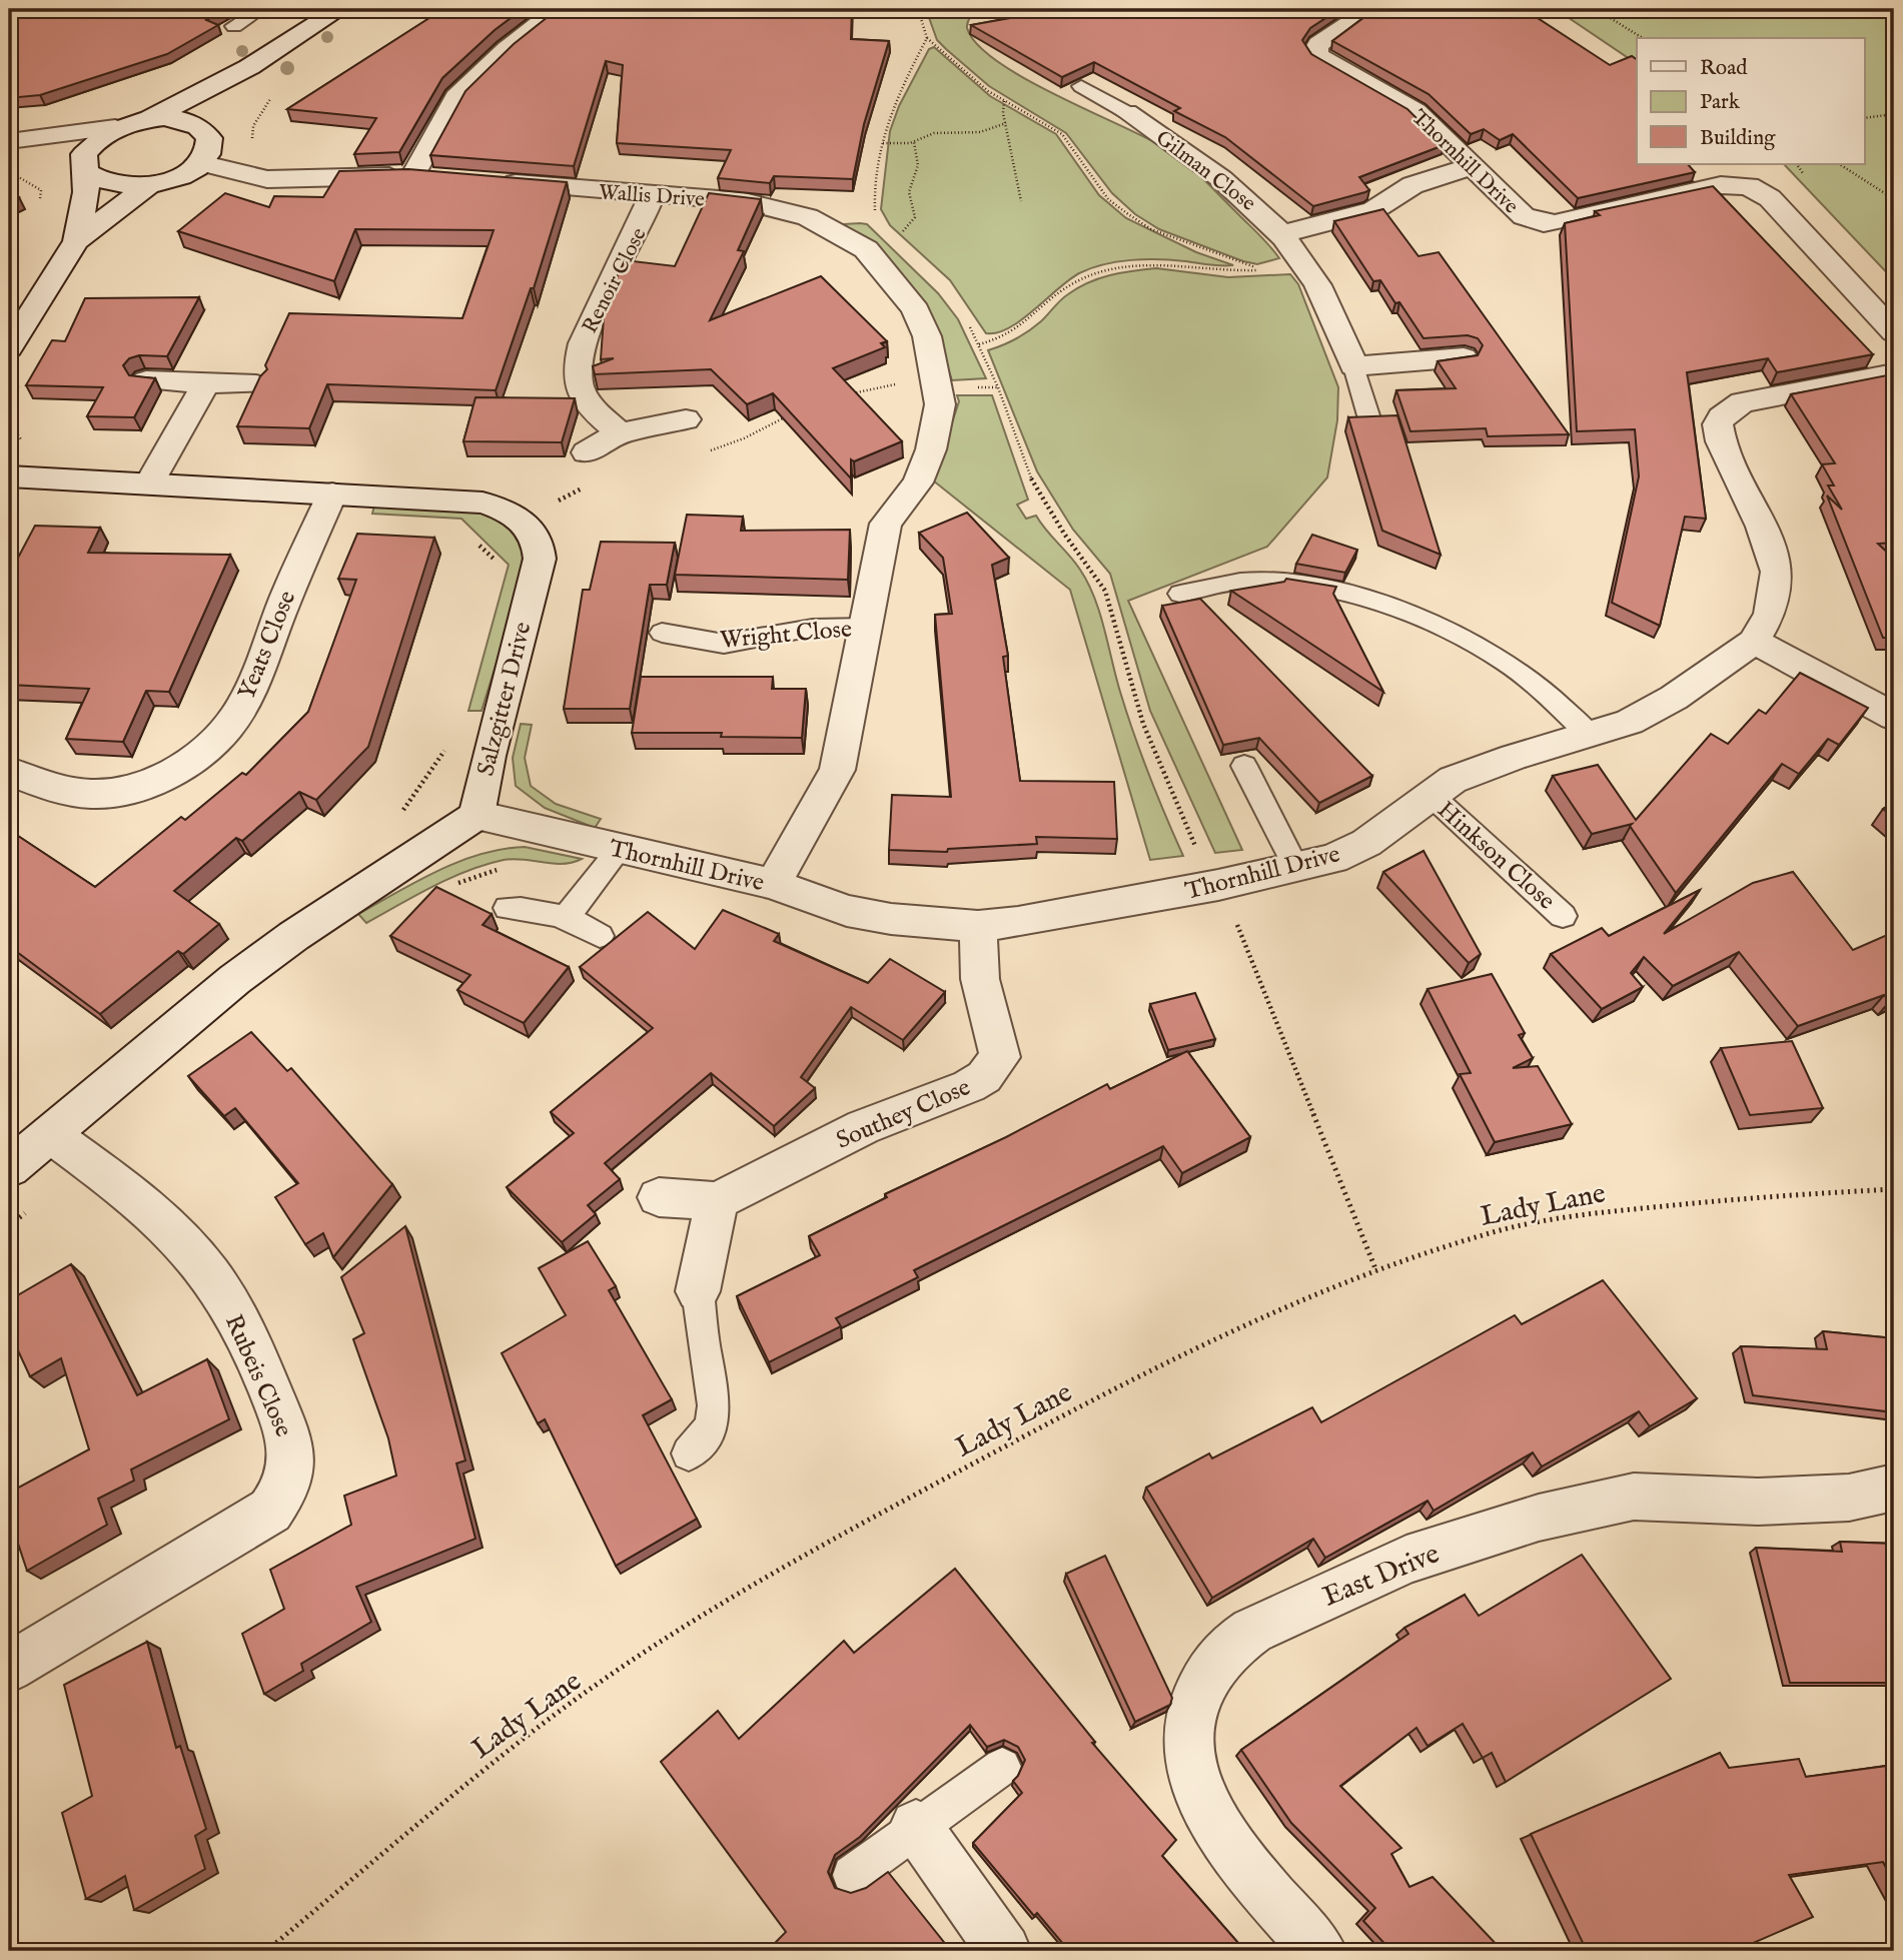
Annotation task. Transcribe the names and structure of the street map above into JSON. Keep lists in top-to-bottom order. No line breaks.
{"streets":{"street":["Thornhill Drive","Gilman Close","Wallis Drive","Renoir Close","Yeats Close","Salzgitter Drive","Southey Close","Rubeis Close","East Drive"],"lane":["Wright Close","Hinkson Close"],"path":["Lady Lane"]},"crossings":[["Thornhill Drive","Wallis Drive"],["Thornhill Drive","Salzgitter Drive"],["Thornhill Drive","Hinkson Close"],["Thornhill Drive","Southey Close"],["Wallis Drive","Renoir Close"],["Wallis Drive","Wright Close"],["Yeats Close","Salzgitter Drive"]],"legend":["Road","Park","Building"]}
